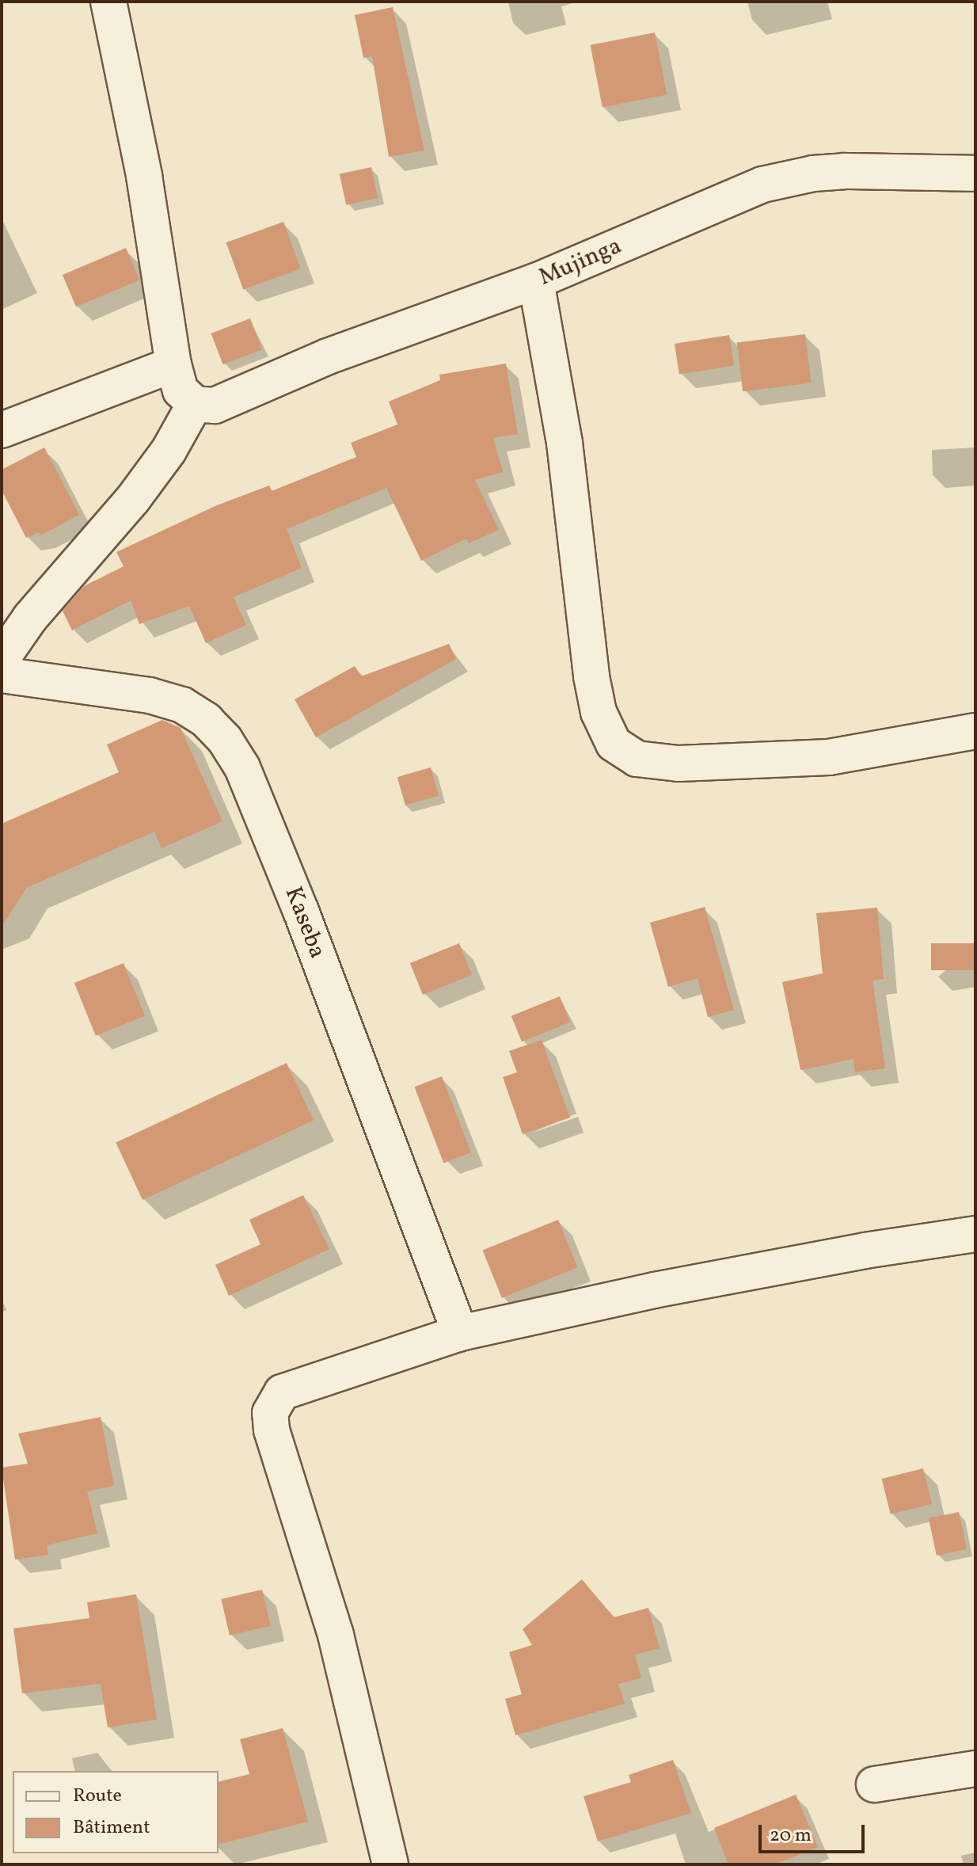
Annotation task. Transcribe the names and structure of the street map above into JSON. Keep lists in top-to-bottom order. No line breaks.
{"streets":{"street":["Mujinga","Kaseba"]},"legend":["Route","Bâtiment"],"scale_bar":"20 m"}
